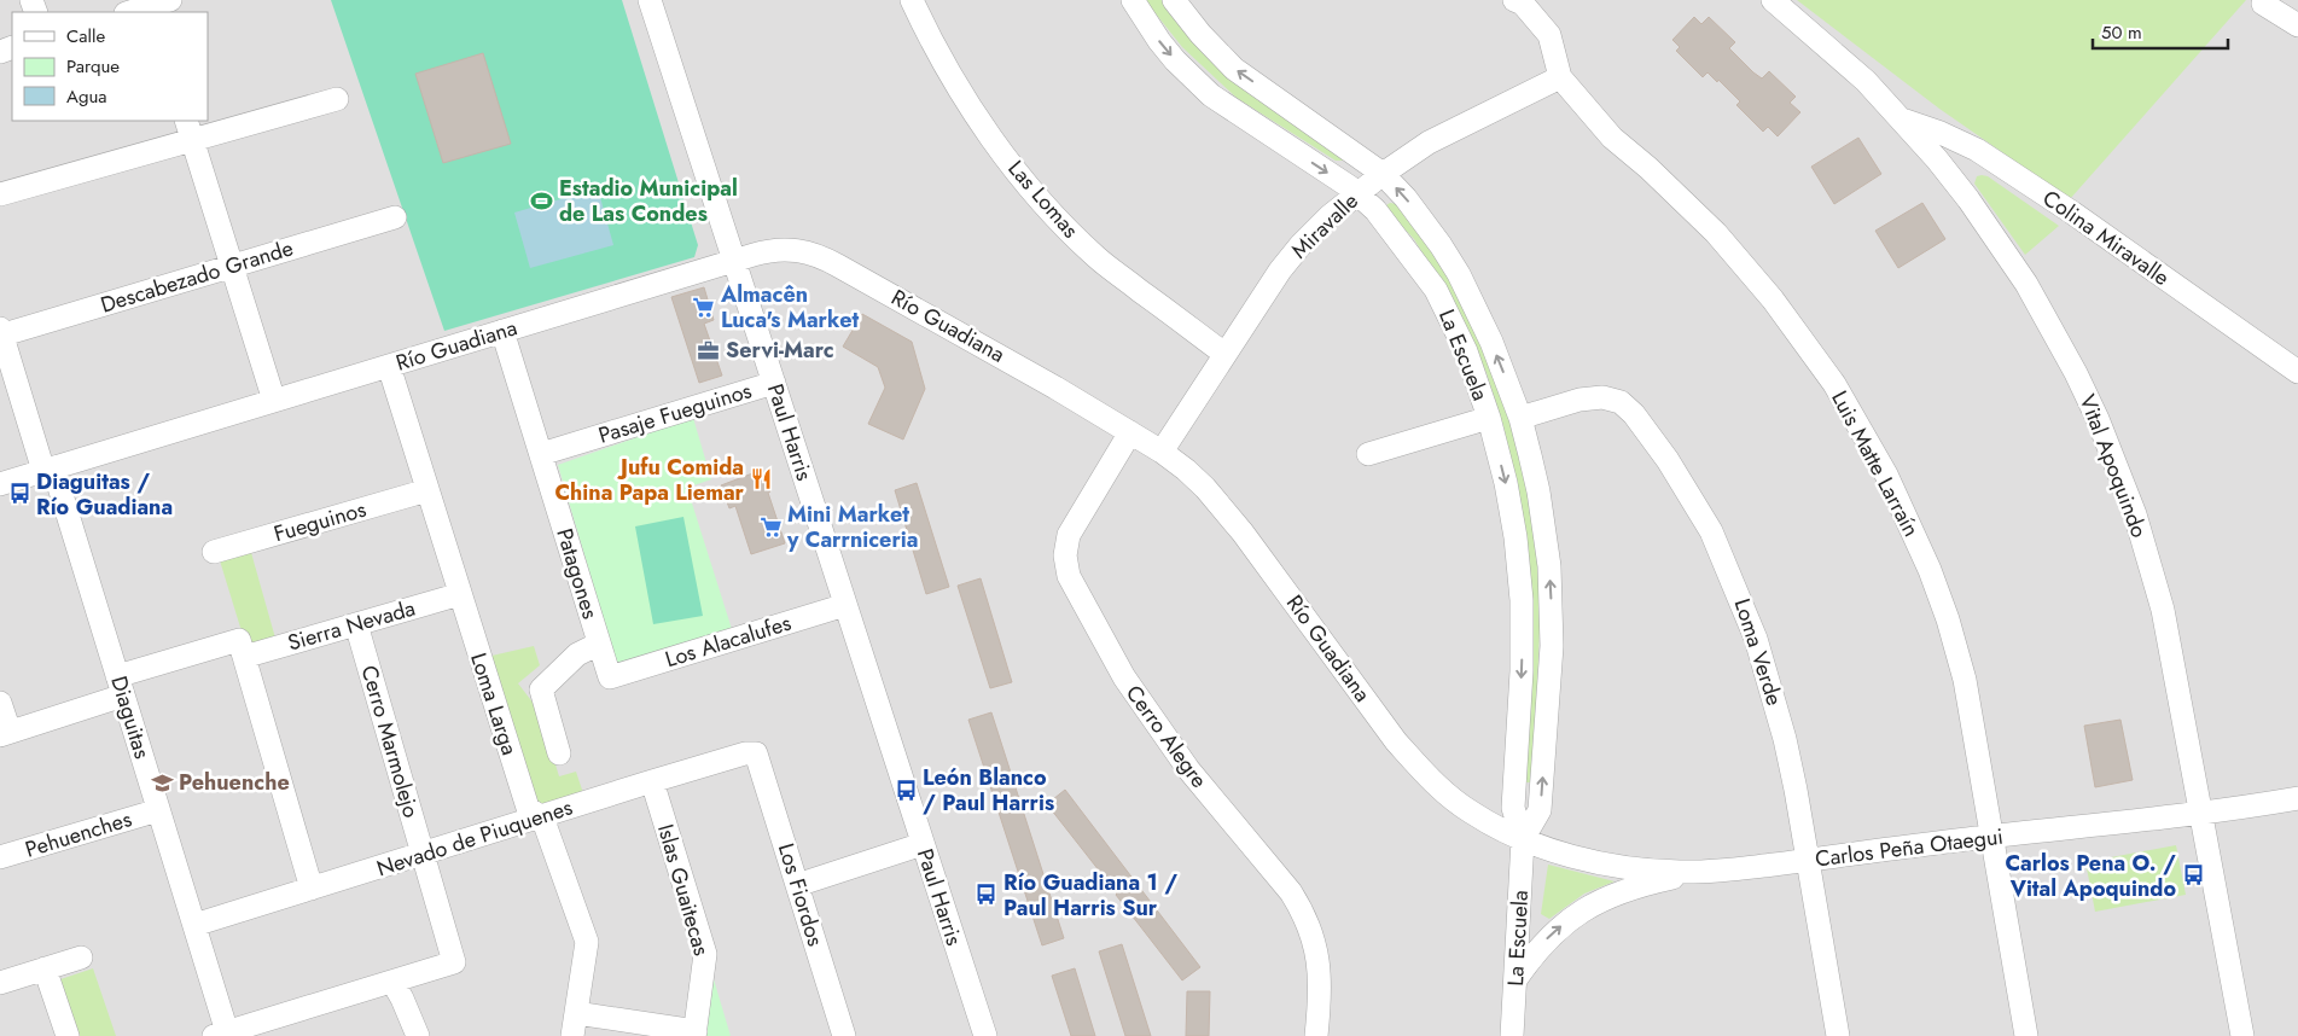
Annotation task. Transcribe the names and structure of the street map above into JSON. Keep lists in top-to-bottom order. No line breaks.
{"streets":{"street":["Las Lomas","Miravalle","Colina Miravalle","Descabezado Grande","Río Guadiana","La Escuela","Pasaje Fueguinos","Paul Harris","Luis Matte Larraín","Vital Apoquindo","Fueguinos","Patagones","Sierra Nevada","Los Alacalufes","Loma Verde","Loma Larga","Diaguitas","Cerro Alegre","Cerro Marmolejo","Pehuenches","Nevado de Piuquenes","Carlos Peña Otaegui","Islas Guaitecas","Los Fiordos"]},"crossings":[["Las Lomas","Miravalle"],["Miravalle","Río Guadiana"],["Miravalle","La Escuela"],["Miravalle","Luis Matte Larraín"],["Colina Miravalle","Vital Apoquindo"],["Descabezado Grande","Diaguitas"],["Río Guadiana","La Escuela"],["Río Guadiana","Paul Harris"],["Río Guadiana","Patagones"],["Río Guadiana","Loma Larga"],["Río Guadiana","Diaguitas"],["Río Guadiana","Cerro Alegre"],["Río Guadiana","Carlos Peña Otaegui"],["La Escuela","Loma Verde"],["La Escuela","Carlos Peña Otaegui"],["Pasaje Fueguinos","Paul Harris"],["Pasaje Fueguinos","Patagones"],["Paul Harris","Los Alacalufes"],["Luis Matte Larraín","Carlos Peña Otaegui"],["Vital Apoquindo","Carlos Peña Otaegui"],["Fueguinos","Loma Larga"],["Patagones","Los Alacalufes"],["Sierra Nevada","Loma Larga"],["Sierra Nevada","Diaguitas"],["Sierra Nevada","Cerro Marmolejo"],["Loma Verde","Carlos Peña Otaegui"],["Loma Larga","Nevado de Piuquenes"],["Diaguitas","Pehuenches"],["Diaguitas","Nevado de Piuquenes"],["Cerro Marmolejo","Nevado de Piuquenes"],["Nevado de Piuquenes","Islas Guaitecas"],["Nevado de Piuquenes","Los Fiordos"]],"places":{"sports":["Estadio Municipal de Las Condes"],"supermarket":["Almacên Luca's Market","Mini Market y Carrniceria"],"office":["Servi-Marc"],"restaurant":["Jufu Comida China Papa Liemar"],"bus stop":["Diaguitas / Río Guadiana","León Blanco / Paul Harris","Carlos Pena O. / Vital Apoquindo","Río Guadiana 1 / Paul Harris Sur"],"school or university":["Pehuenche"]},"legend":["Calle","Parque","Agua"],"scale_bar":"50 m"}
